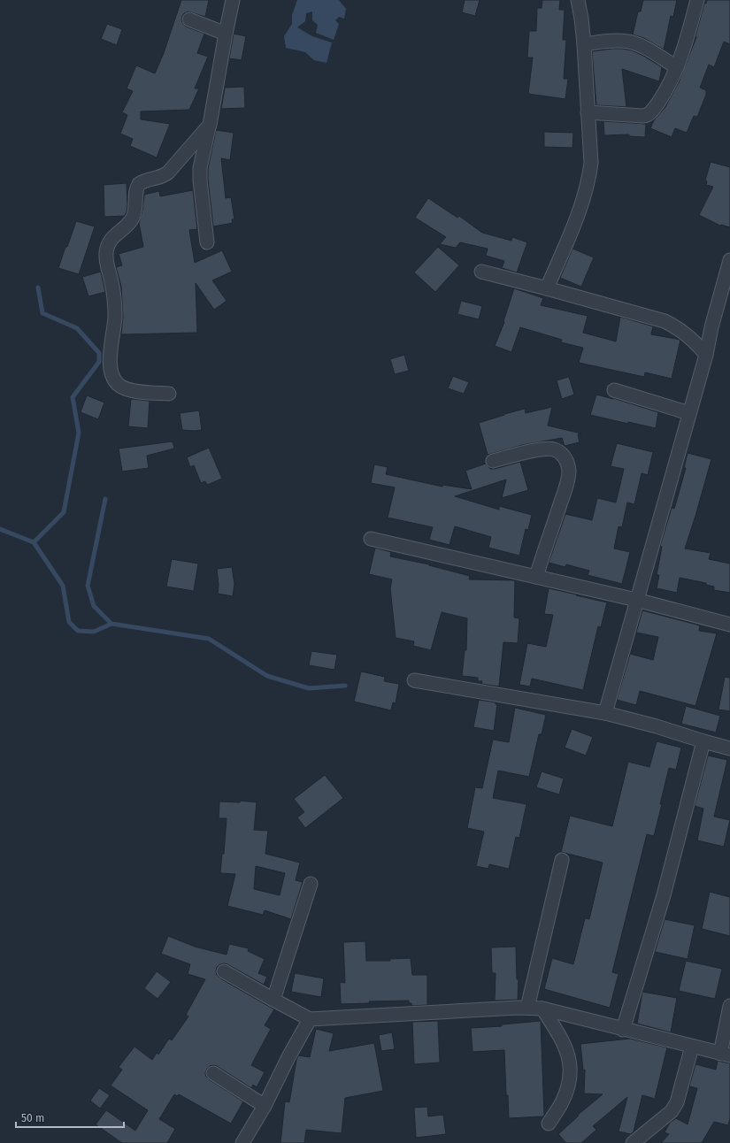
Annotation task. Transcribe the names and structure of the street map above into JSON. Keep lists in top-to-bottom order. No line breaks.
{"scale_bar":"50 m"}
